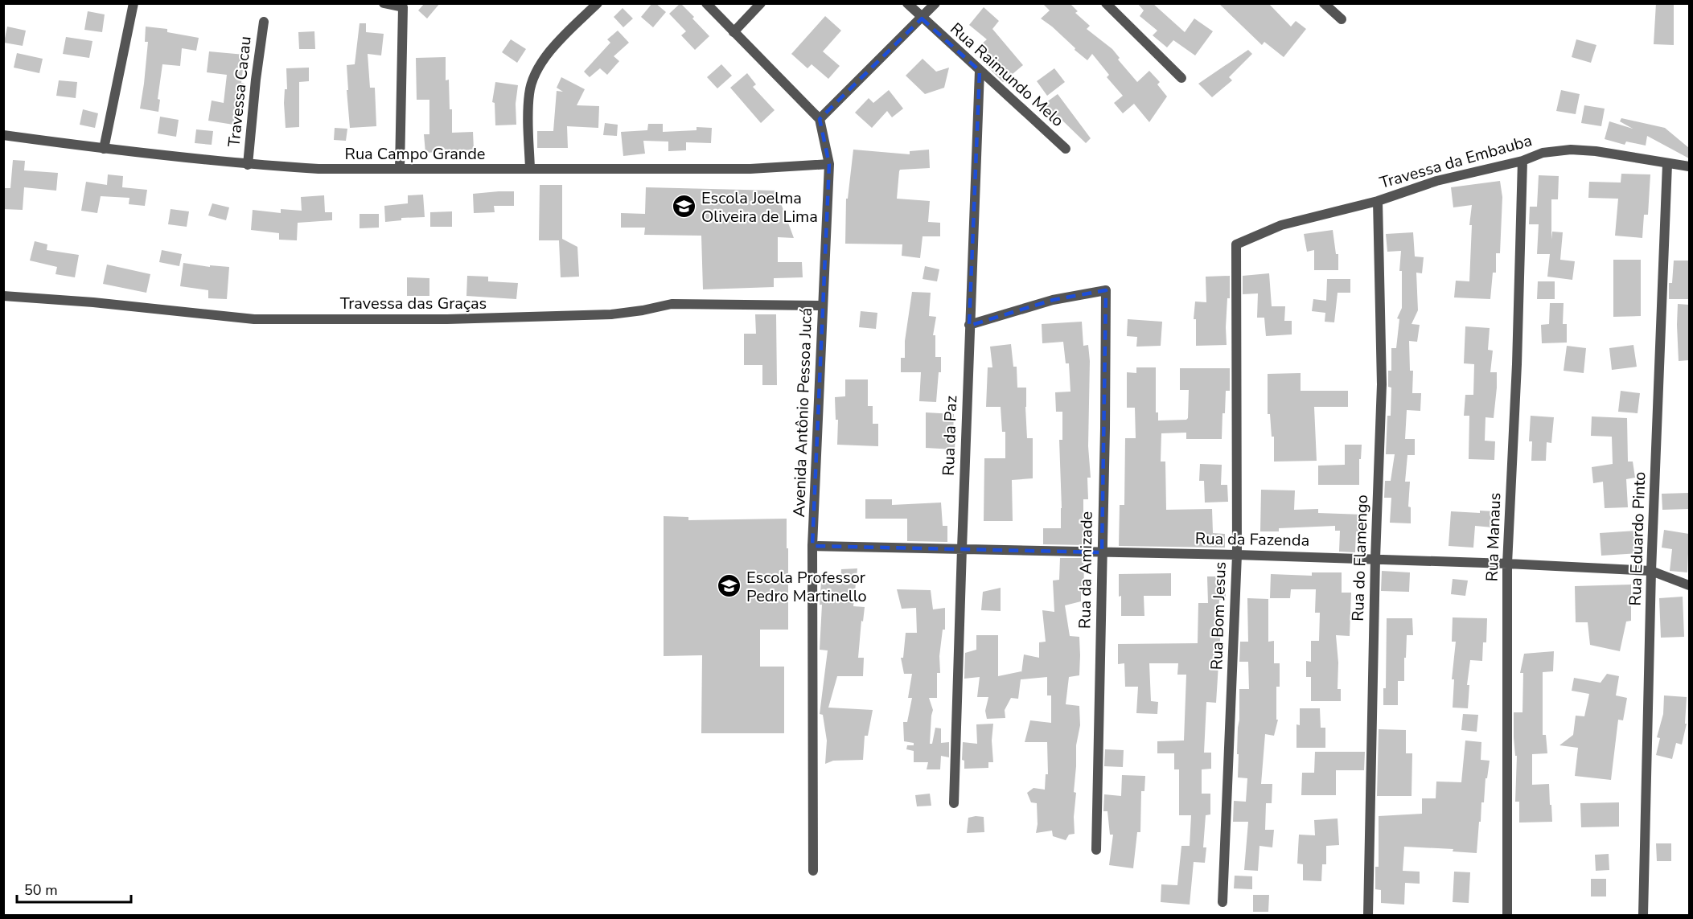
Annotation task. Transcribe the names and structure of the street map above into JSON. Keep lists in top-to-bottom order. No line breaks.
{"streets":{"street":["Rua Raimundo Melo","Travessa Cacau","Rua Campo Grande","Travessa da Embauba","Travessa das Graças","Avenida Antônio Pessoa Jucá","Rua da Paz","Rua Manaus","Rua Eduardo Pinto","Rua da Fazenda","Rua do Flamengo","Rua da Amizade","Rua Bom Jesus"]},"crossings":[["Rua Raimundo Melo","Rua da Paz"],["Travessa Cacau","Rua Campo Grande"],["Rua Campo Grande","Avenida Antônio Pessoa Jucá"],["Travessa da Embauba","Rua Manaus"],["Travessa da Embauba","Rua Eduardo Pinto"],["Travessa da Embauba","Rua do Flamengo"],["Travessa da Embauba","Rua Bom Jesus"],["Travessa das Graças","Avenida Antônio Pessoa Jucá"],["Avenida Antônio Pessoa Jucá","Rua da Fazenda"],["Rua da Paz","Rua da Fazenda"],["Rua da Paz","Rua da Amizade"],["Rua Manaus","Rua da Fazenda"],["Rua Eduardo Pinto","Rua da Fazenda"],["Rua da Fazenda","Rua do Flamengo"],["Rua da Fazenda","Rua da Amizade"],["Rua da Fazenda","Rua Bom Jesus"]],"places":{"school or university":["Escola Joelma Oliveira de Lima","Escola Professor Pedro Martinello"]},"scale_bar":"50 m"}
